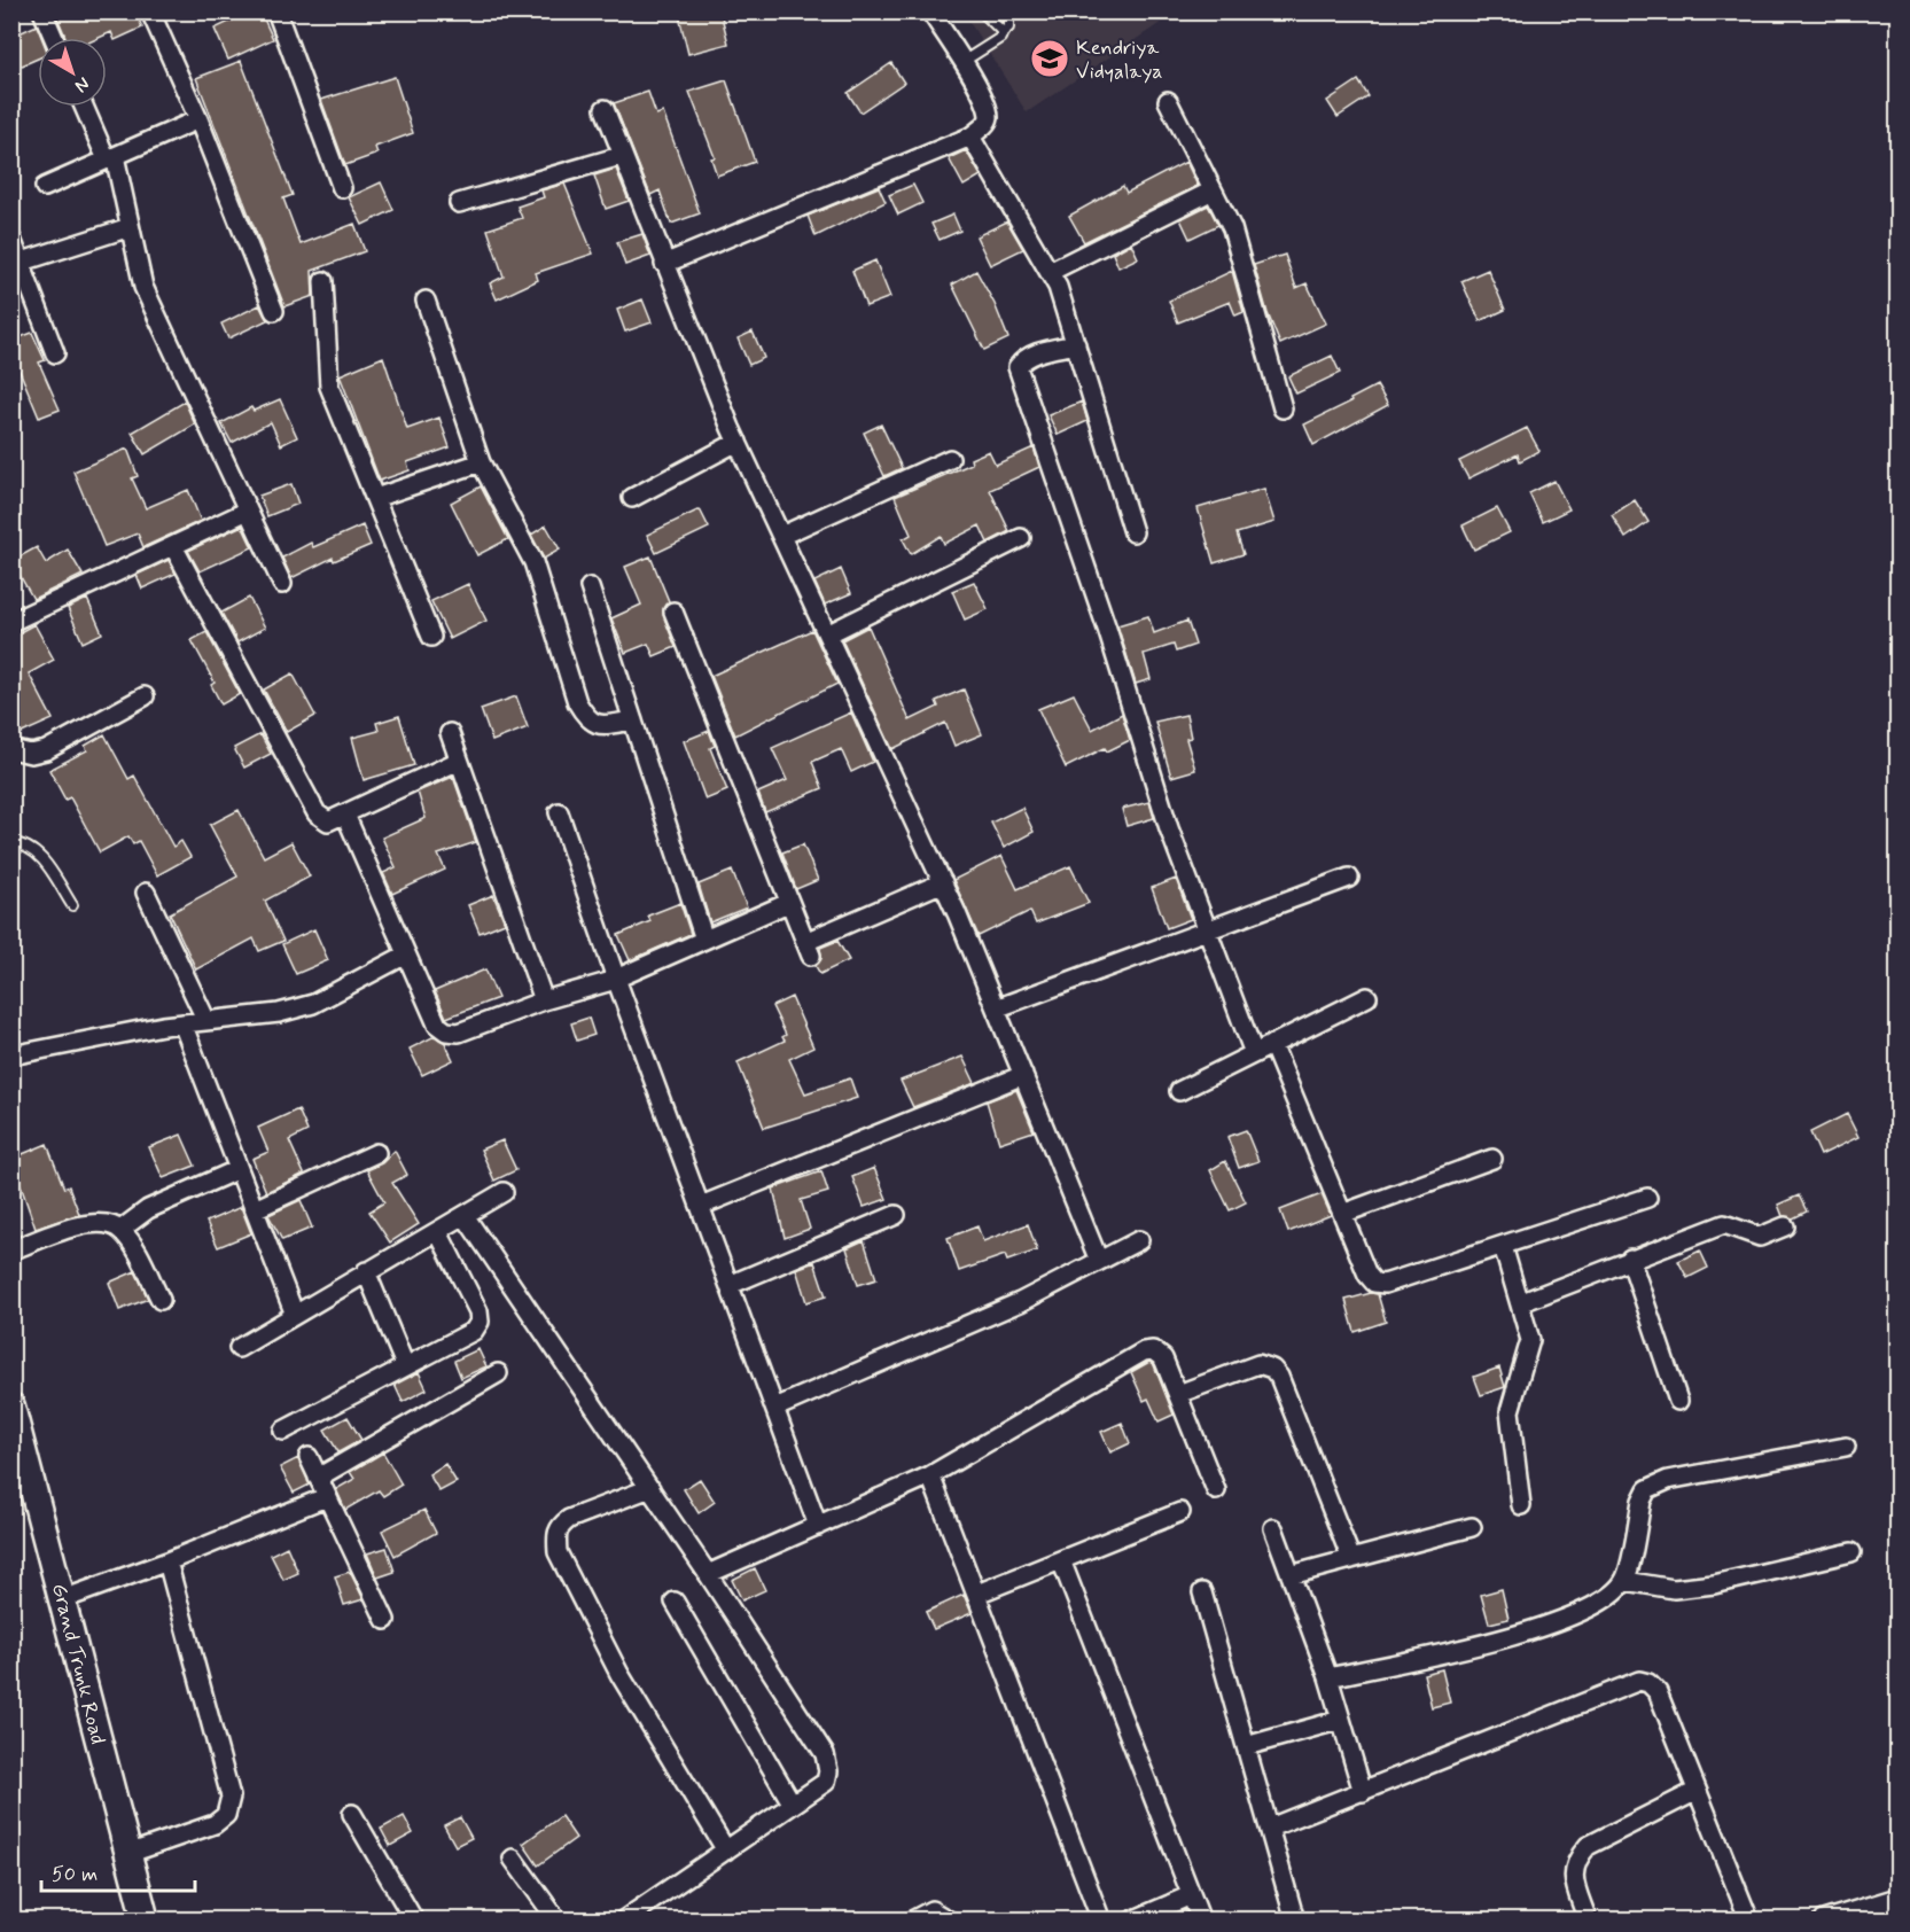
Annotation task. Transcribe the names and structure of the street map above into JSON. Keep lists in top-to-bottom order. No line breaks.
{"streets":{"main road":["Grand Trunk Road"]},"places":{"school or university":["Kendriya Vidyalaya"]},"scale_bar":"50 m","north":"bottom right"}
